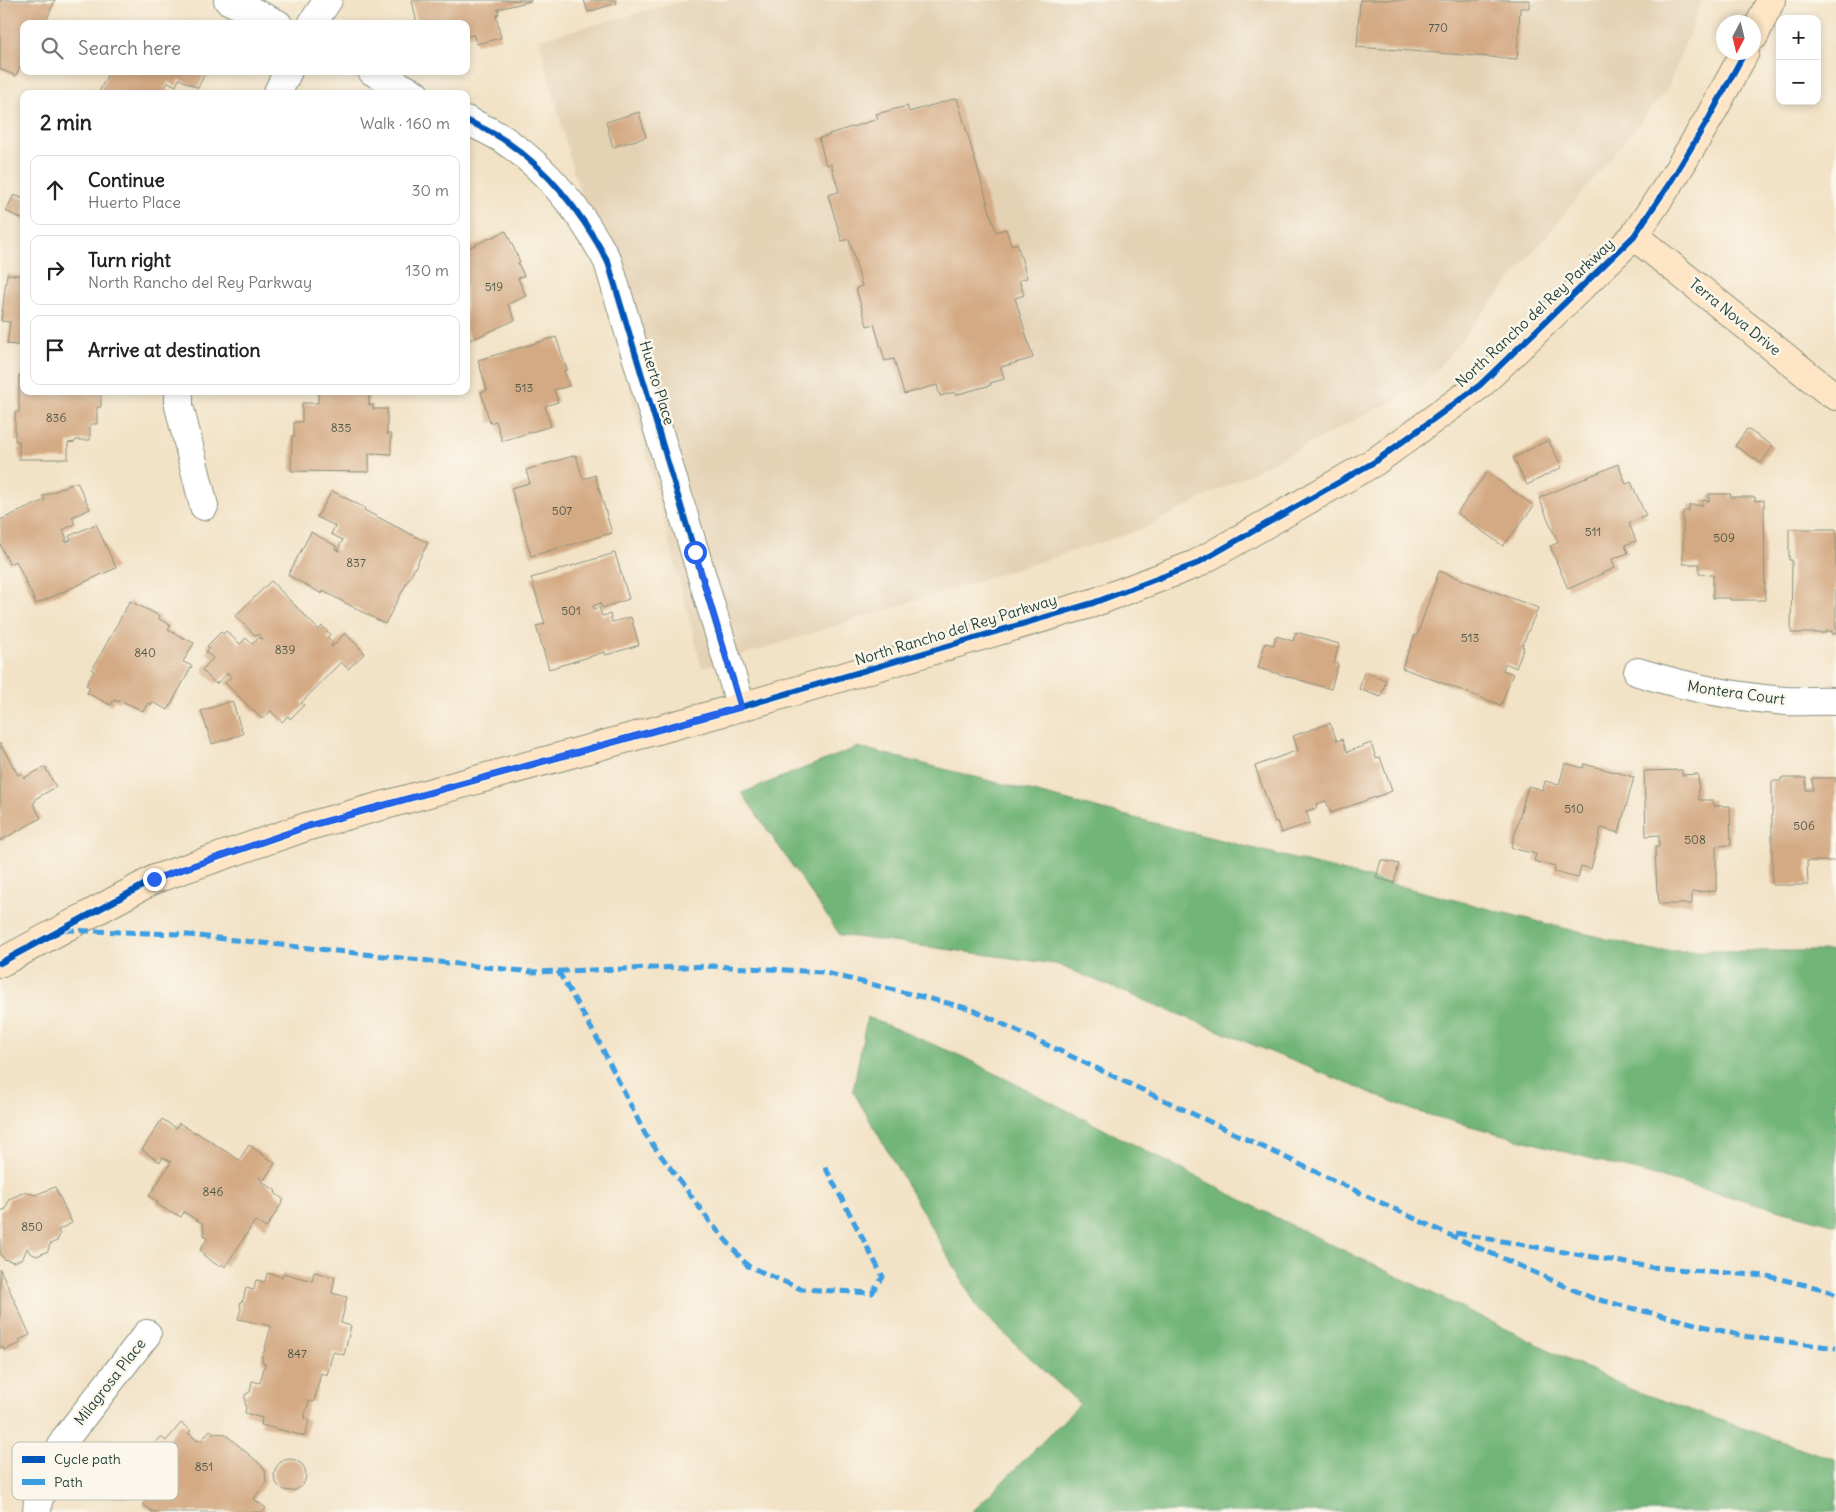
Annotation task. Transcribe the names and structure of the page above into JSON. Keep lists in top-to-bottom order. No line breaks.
{"streets":{"street":["North Rancho del Rey Parkway","Terra Nova Drive","Huerto Place","Montera Court","Milagrosa Place"]},"crossings":[["North Rancho del Rey Parkway","Terra Nova Drive"],["North Rancho del Rey Parkway","Huerto Place"]],"house_numbers":["770","519","513","836","835","507","511","509","837","501","513","839","840","510","506","508","846","850","847","851"],"legend":["Cycle path","Path"],"north":"bottom","page":{"map_buttons":["+","−"],"search":"Search here","heading":["2 min","Walk · 160 m"],"list":[["Continue","Huerto Place","30 m"],["Turn right","North Rancho del Rey Parkway","130 m"],"Arrive at destination"]}}
